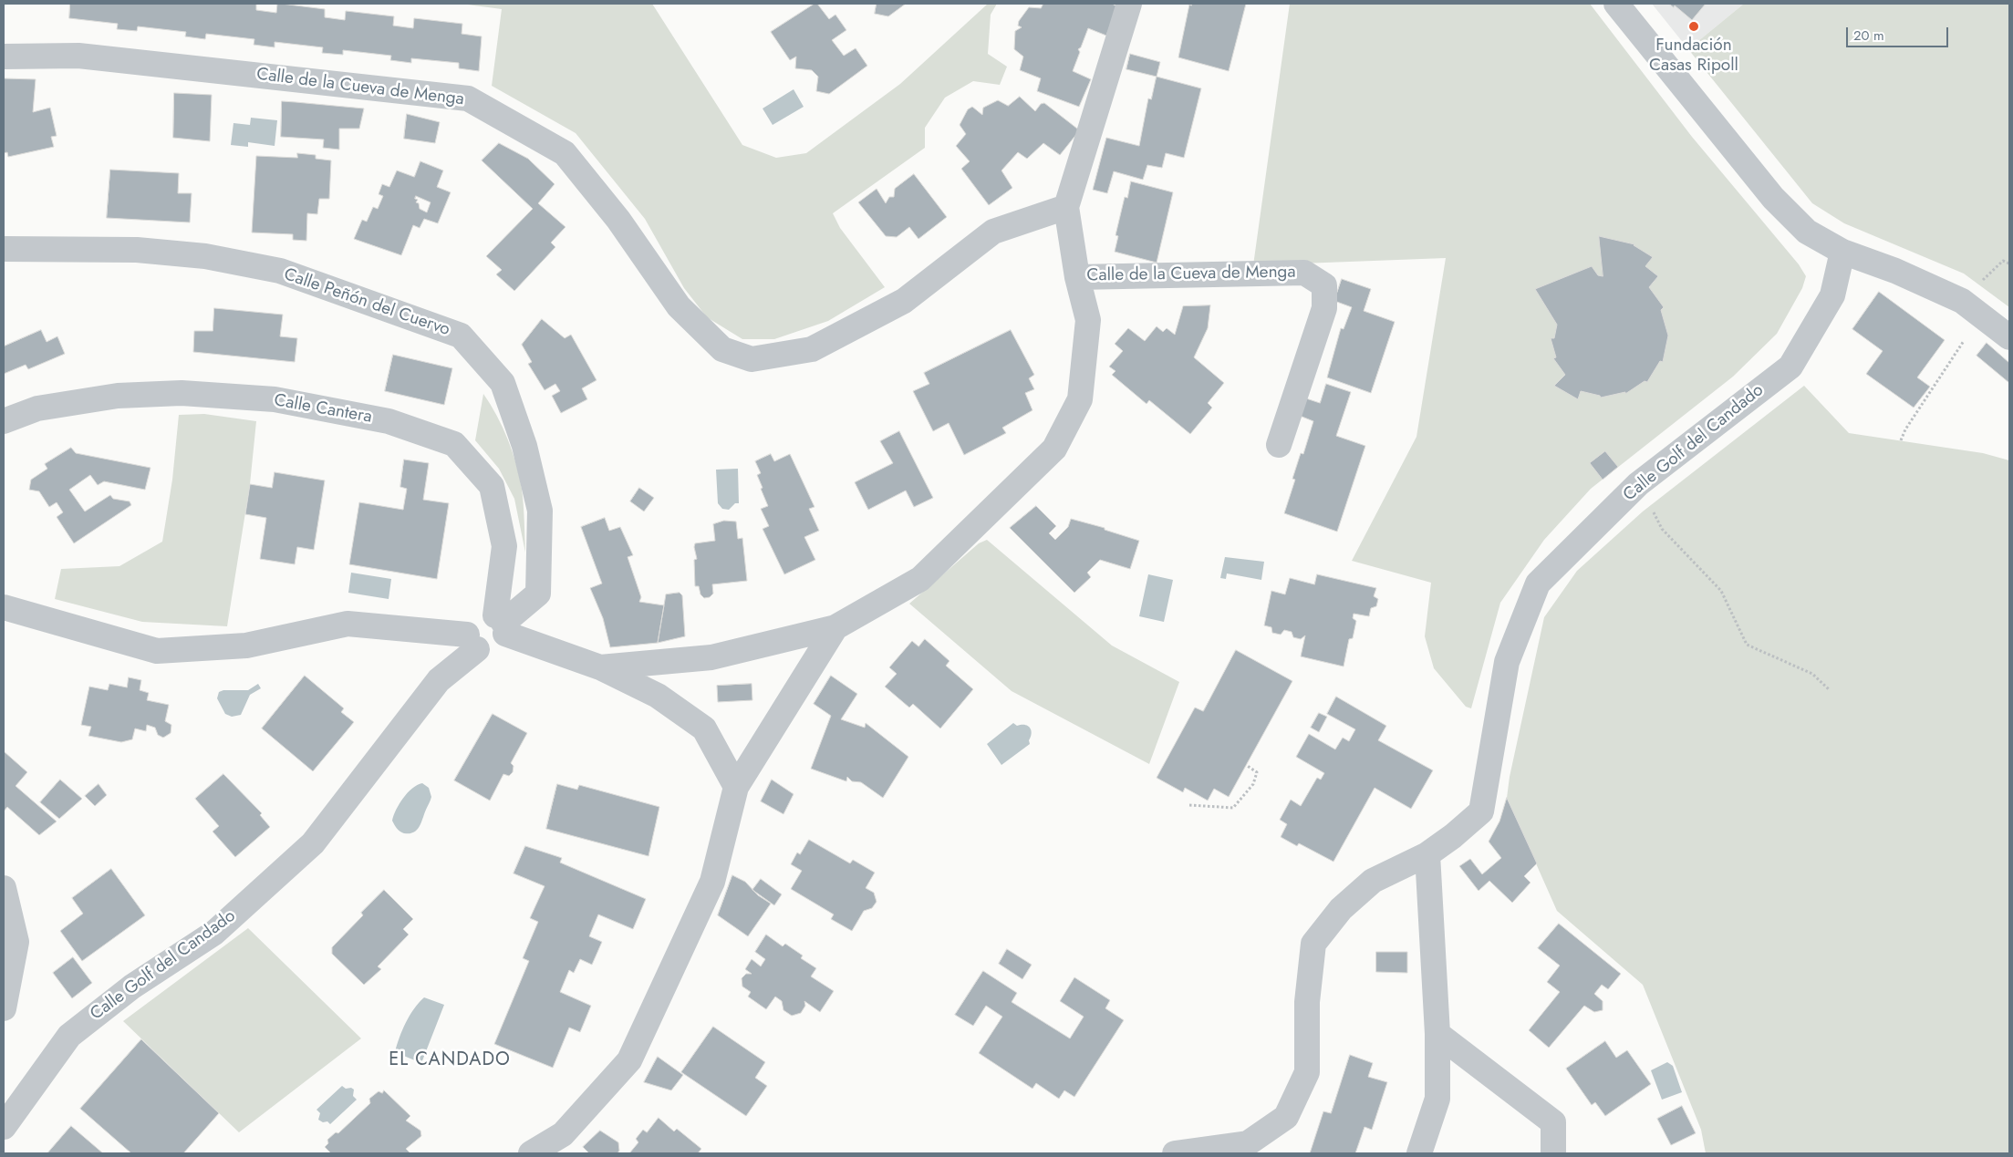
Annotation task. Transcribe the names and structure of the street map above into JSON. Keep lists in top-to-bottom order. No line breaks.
{"streets":{"street":["Calle de la Cueva de Menga","Calle Peñón del Cuervo","Calle Cantera","Calle Golf del Candado"]},"crossings":[["Calle Peñón del Cuervo","Calle Cantera"],["Calle Peñón del Cuervo","Calle Golf del Candado"],["Calle Cantera","Calle Golf del Candado"]],"districts":["EL CANDADO"],"places":["Fundación Casas Ripoll"],"scale_bar":"20 m"}
